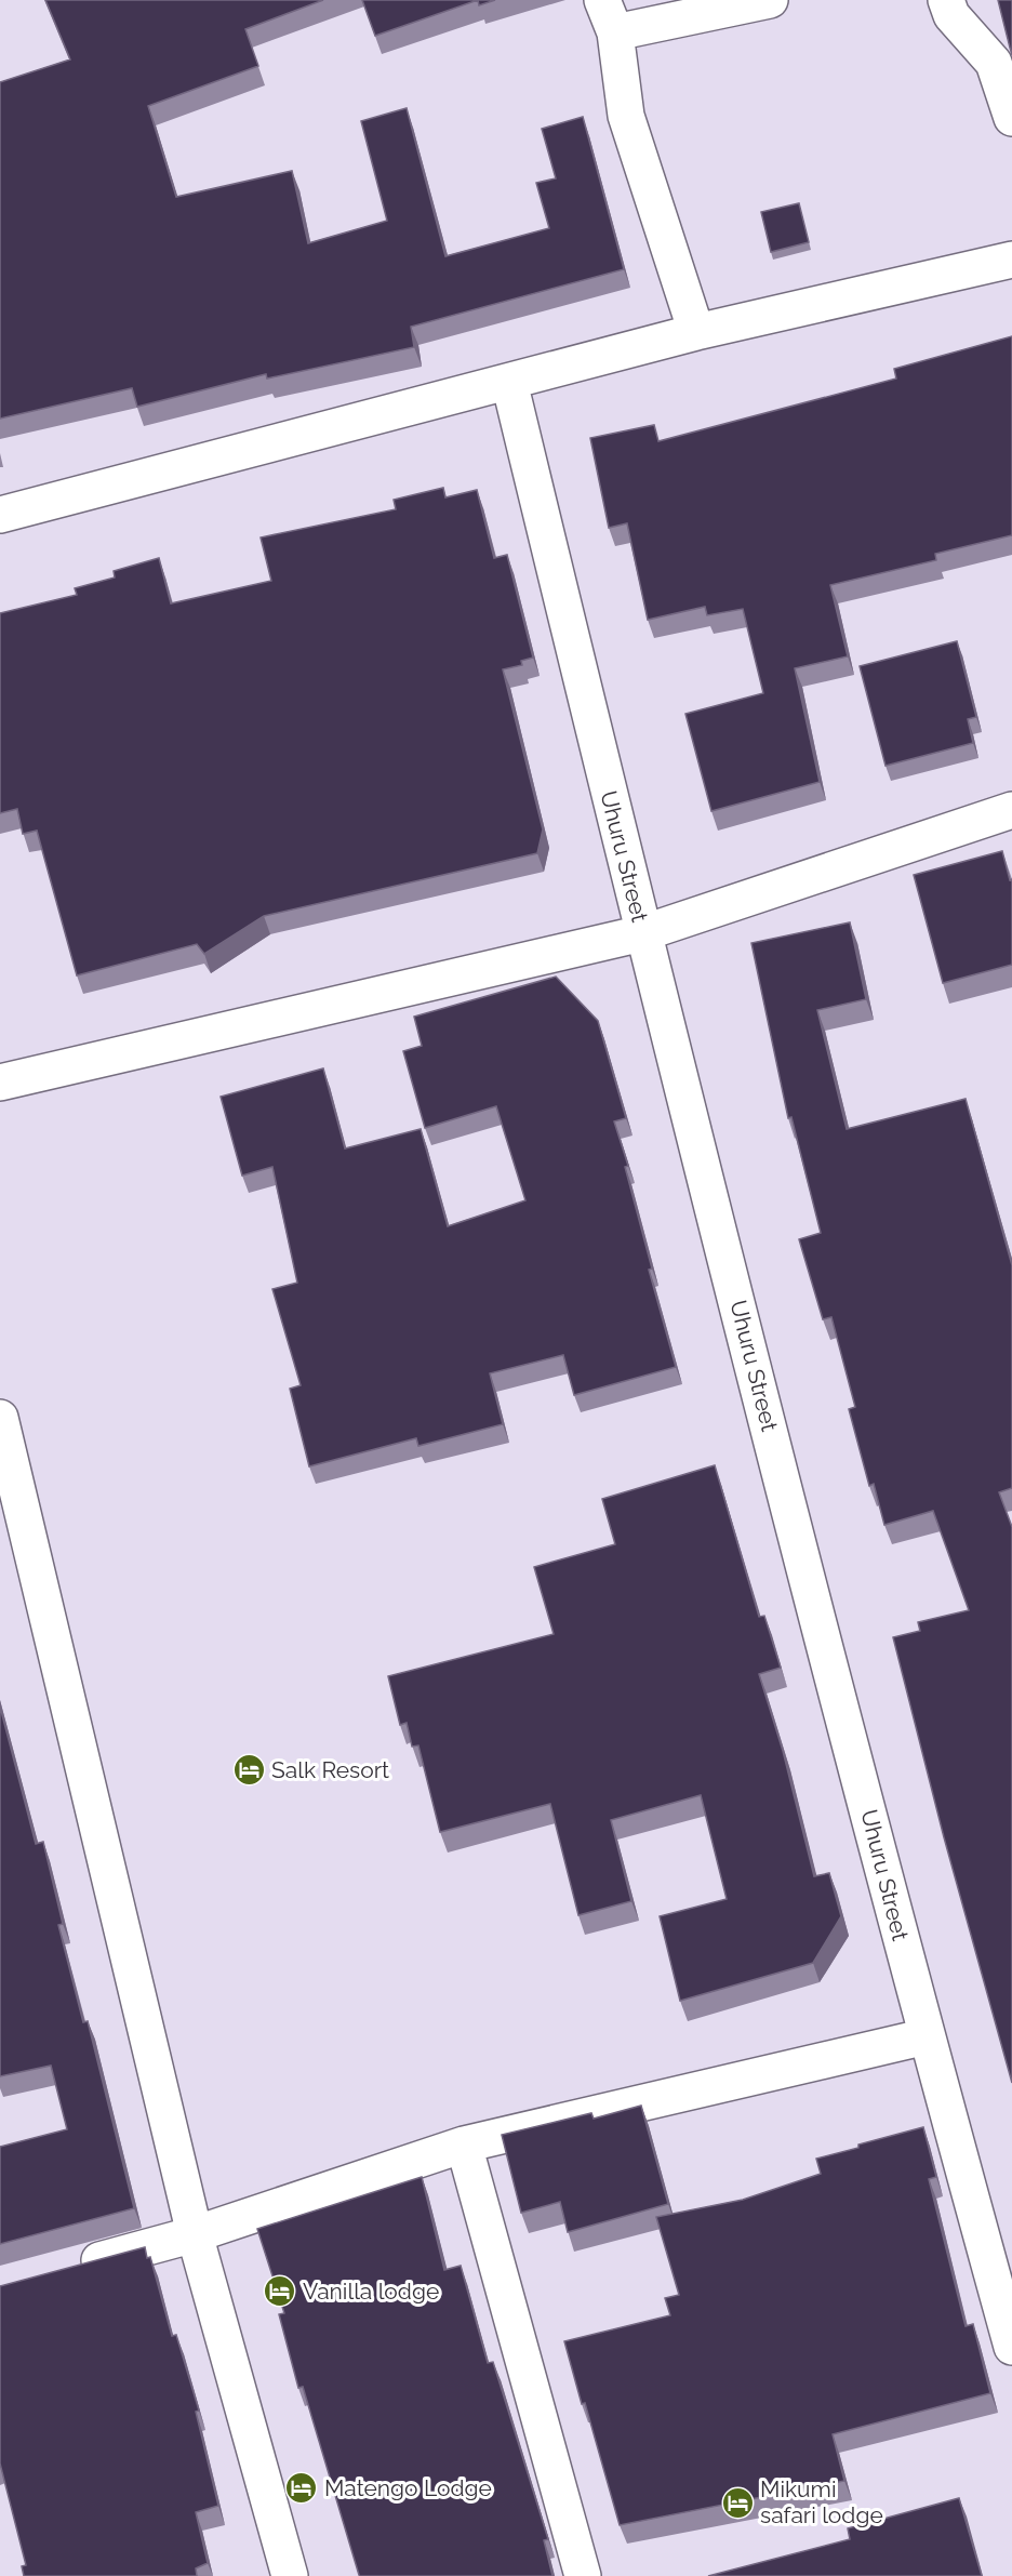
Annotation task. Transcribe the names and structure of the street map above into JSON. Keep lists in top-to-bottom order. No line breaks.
{"streets":{"street":["Uhuru Street"]},"places":{"hotel":["Salk Resort","Vanilla lodge","Matengo Lodge","Mikumi safari lodge"]}}
